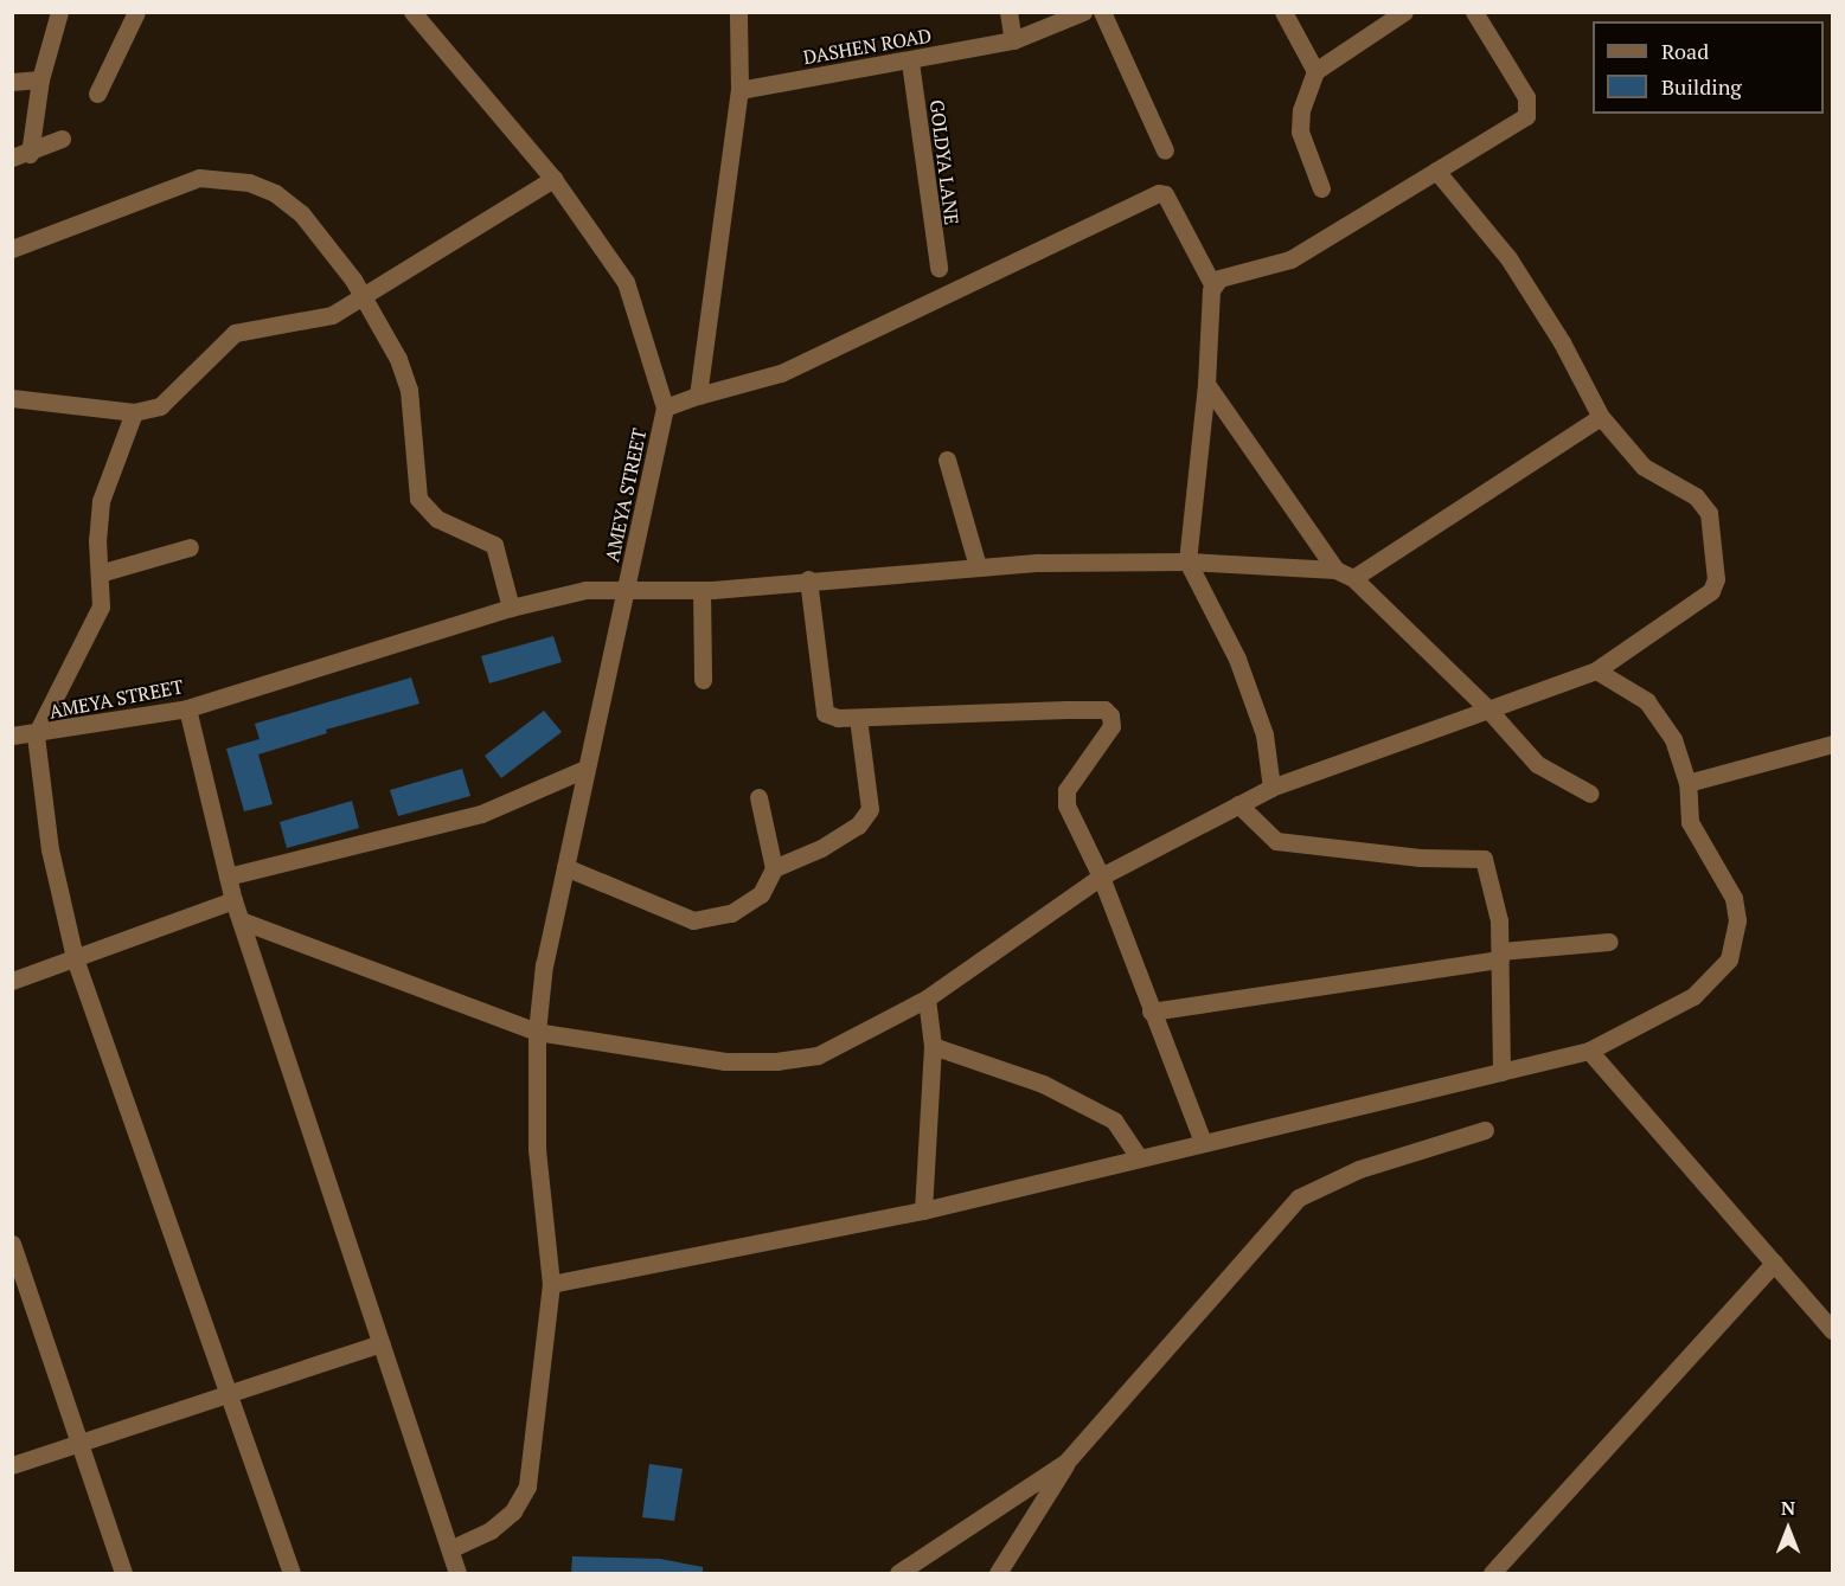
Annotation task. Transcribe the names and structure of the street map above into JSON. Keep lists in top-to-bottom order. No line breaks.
{"streets":{"street":["DASHEN ROAD","GOLDYA LANE","AMEYA STREET"]},"crossings":[["DASHEN ROAD","GOLDYA LANE"]],"legend":["Road","Building"],"north":"top"}
